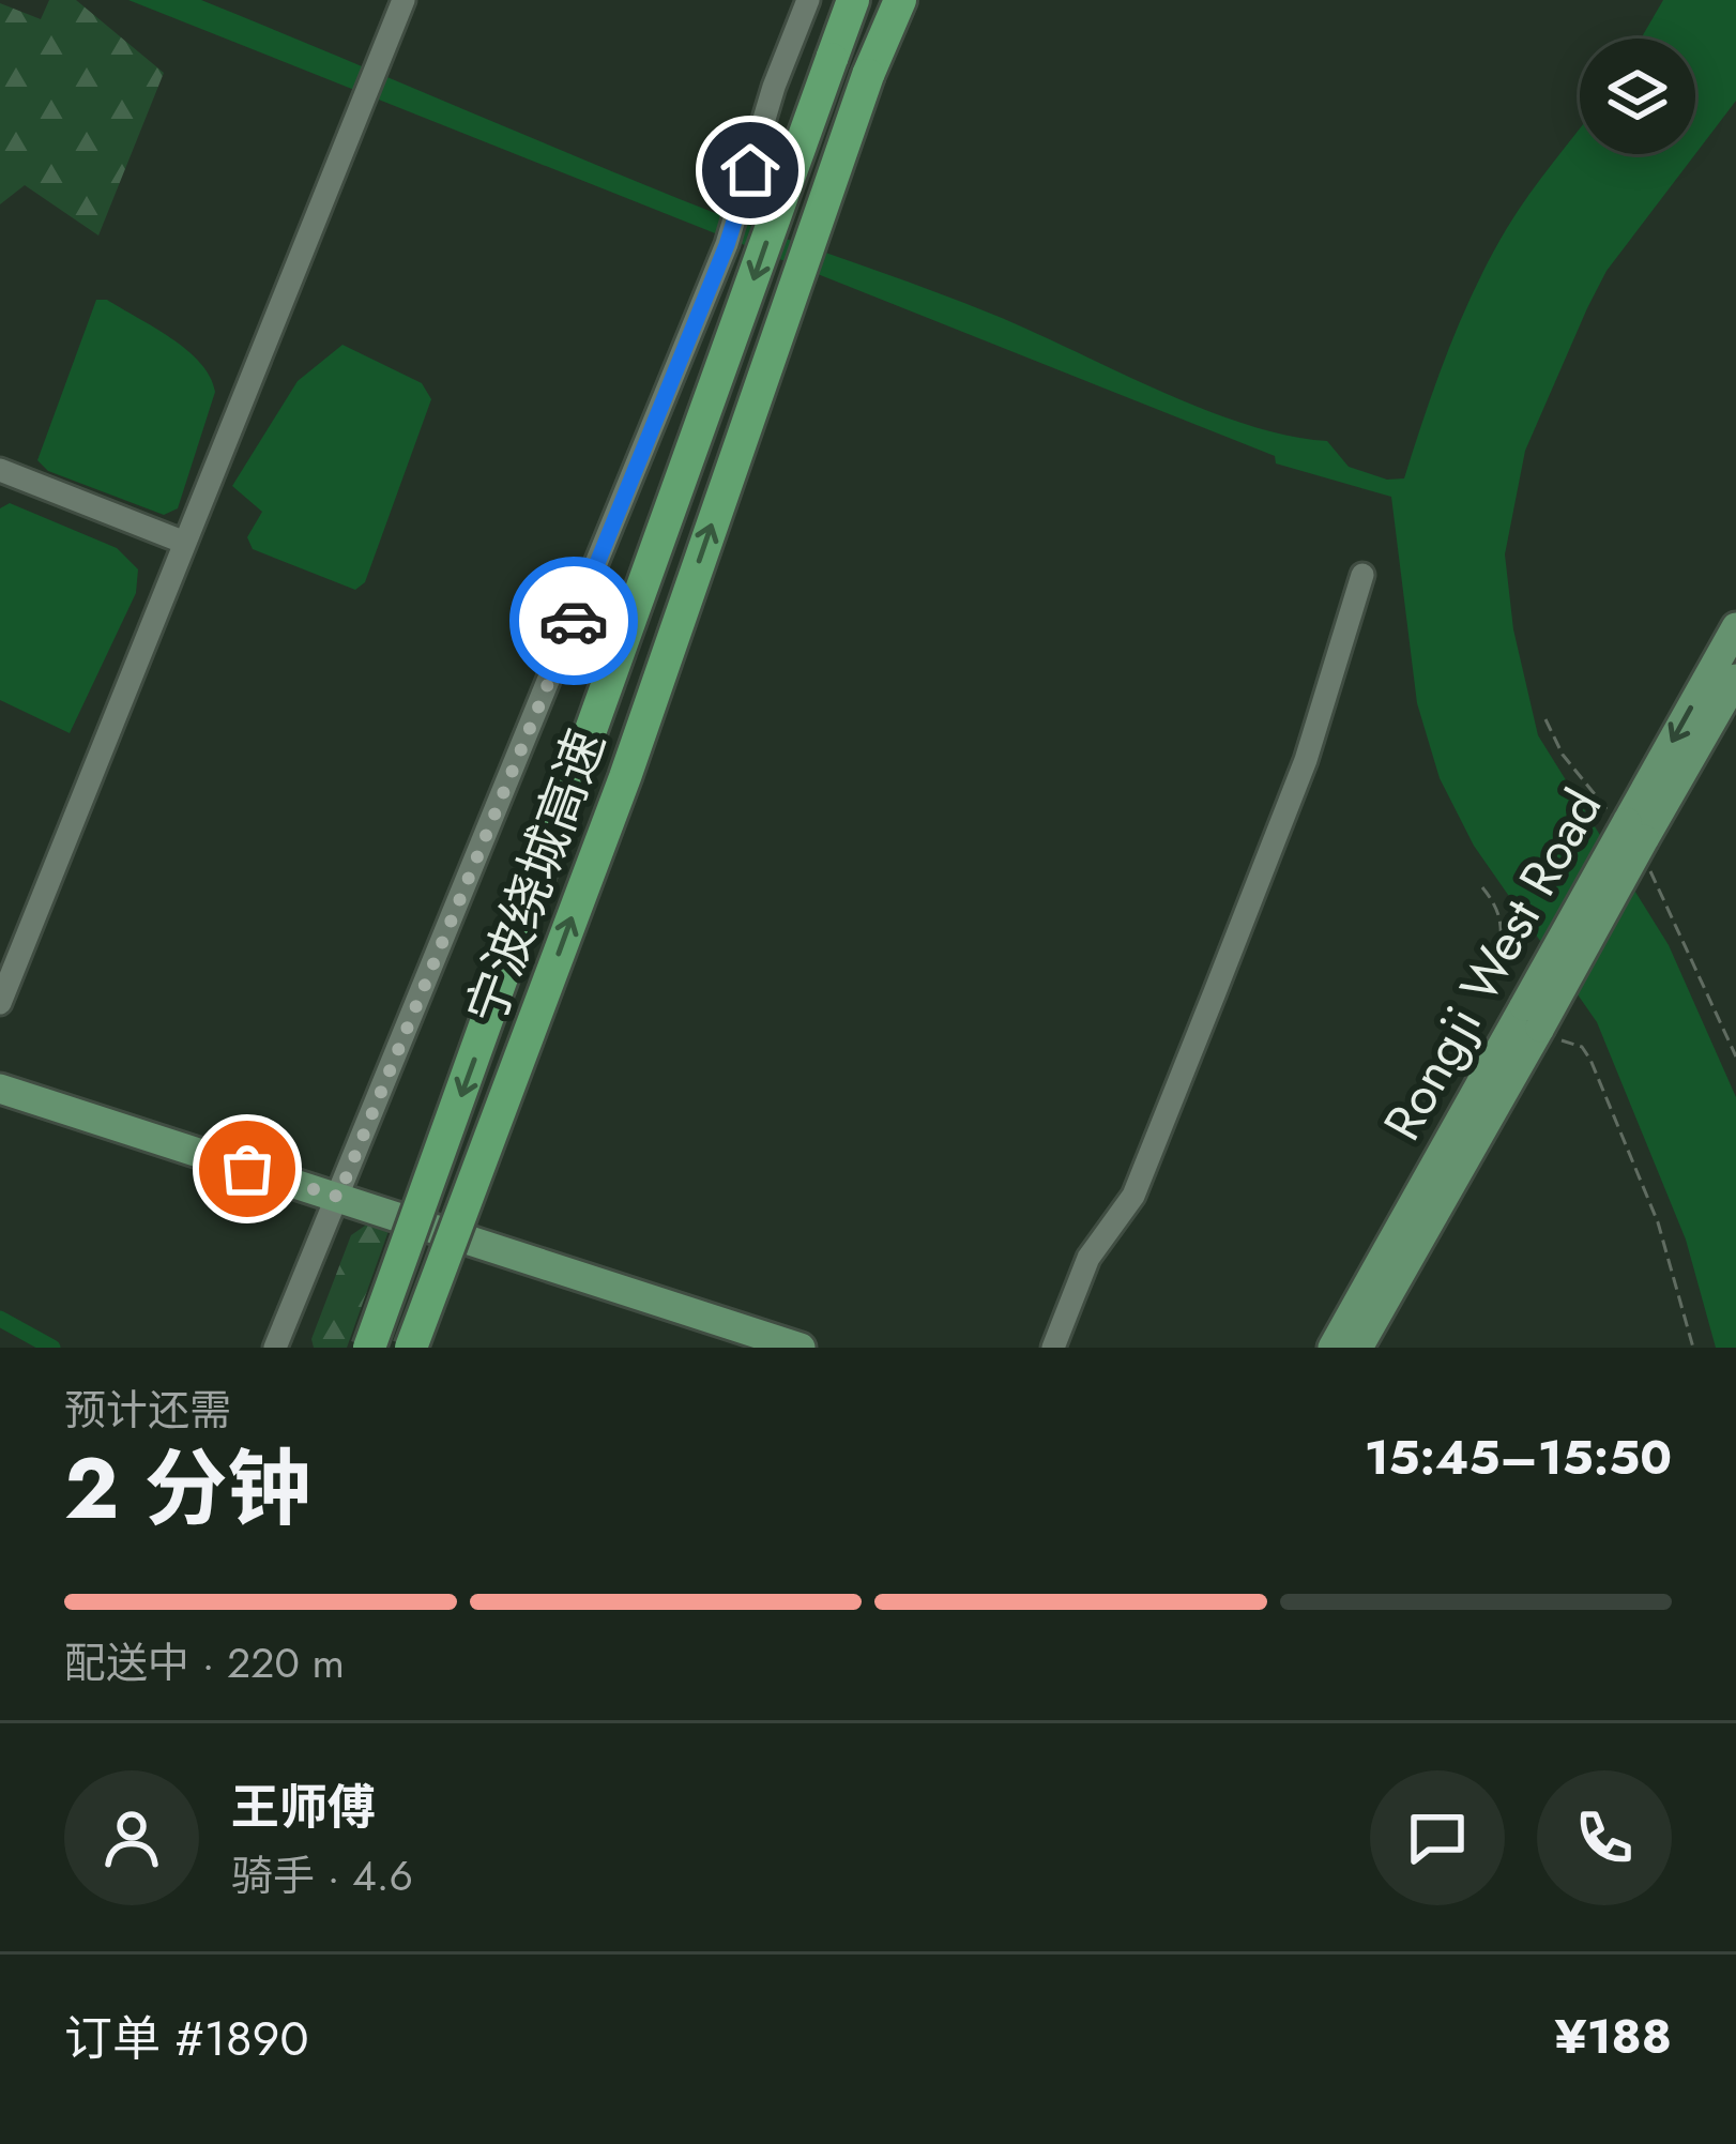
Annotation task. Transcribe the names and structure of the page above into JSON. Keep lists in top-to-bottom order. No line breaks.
{"streets":{"highway":["宁波绕城高速"],"main road":["Rongji West Road"]},"page":{"heading":["2 分钟","预计还需","15:45–15:50"],"panel":["王师傅","骑手 · 4.6","订单 #1890","¥188"],"bar":"配送中 · 220 m"}}
